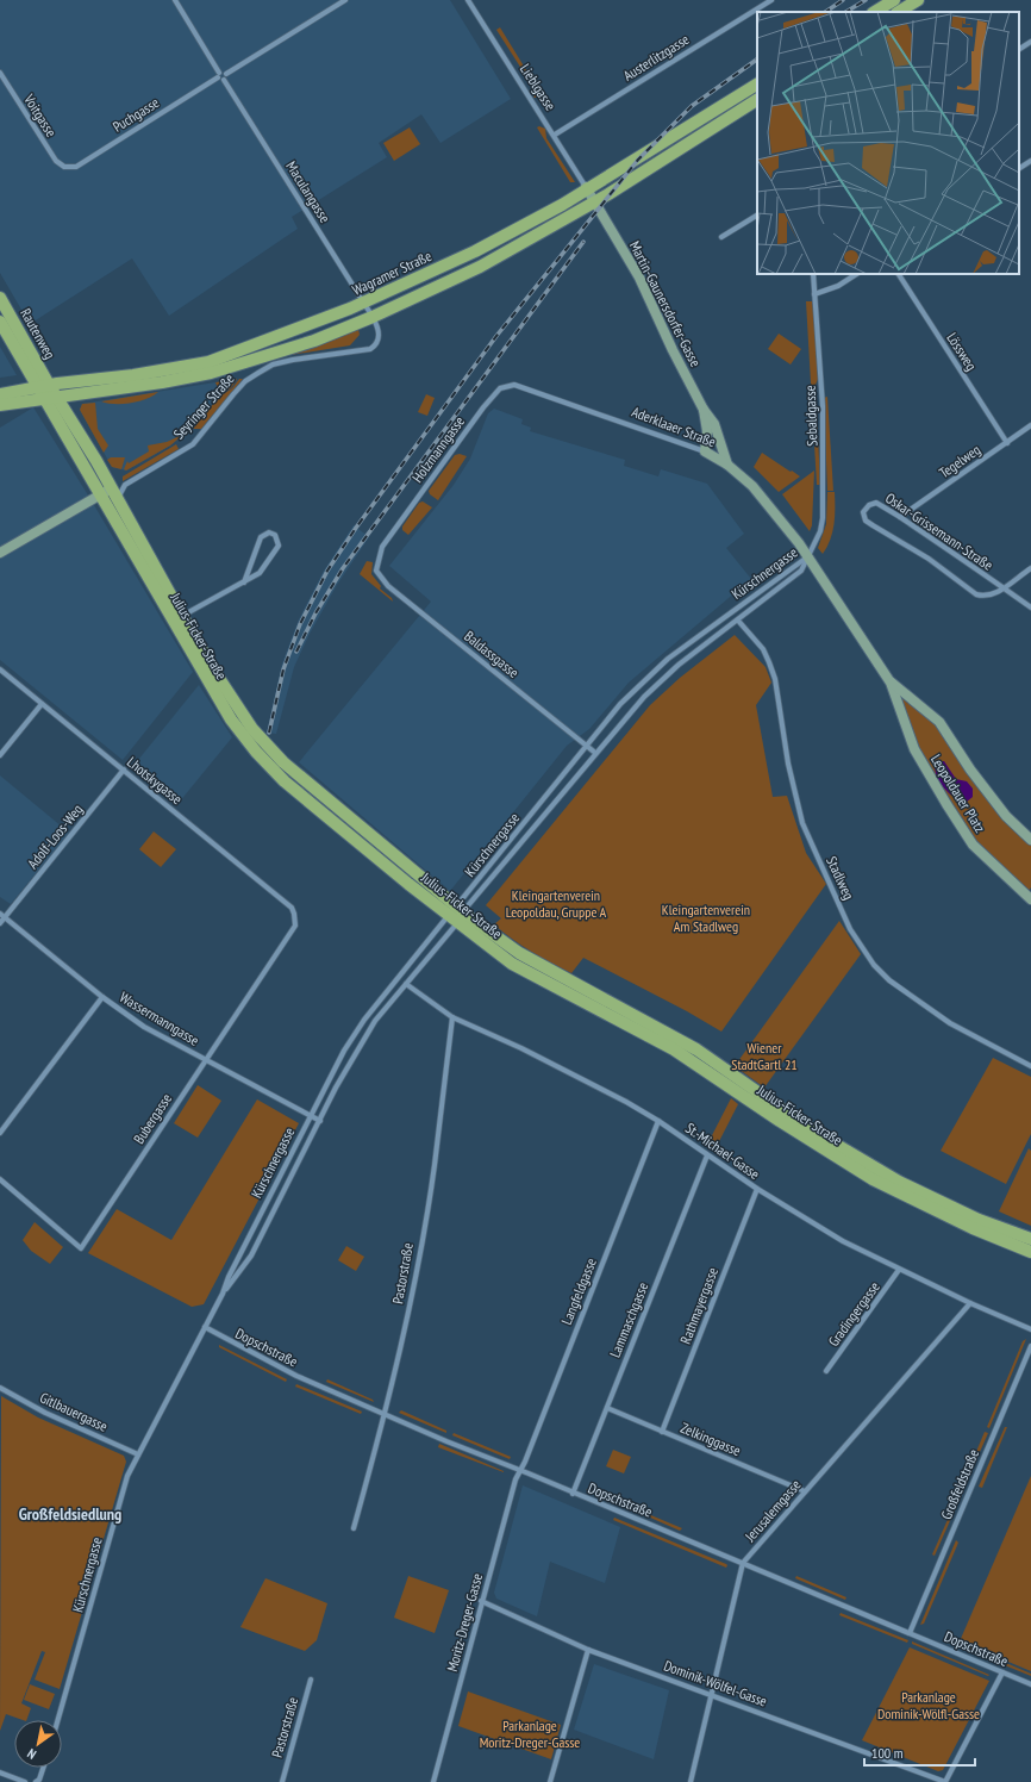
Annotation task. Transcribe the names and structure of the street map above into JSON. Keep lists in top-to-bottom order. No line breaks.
{"streets":{"main road":["Wagramer Straße","Rautenweg","Julius-Ficker-Straße"],"street":["Austerlitzgasse","Lieblgasse","Puchgasse","Voitgasse","Maculangasse","Martin-Gaunersdorfer-Gasse","Lössweg","Seyringer Straße","Sebaldgasse","Aderklaaer Straße","Holzmanngasse","Tegelweg","Oskar-Grissemann-Straße","Kürschnergasse","Baldassgasse","Lhotskygasse","Leopoldauer Platz","Adolf-Loos-Weg","Stadlweg","Wassermanngasse","Bubergasse","St.-Michael-Gasse","Pastorstraße","Langfeldgasse","Rathmayergasse","Gradingergasse","Lammaschgasse","Dopschstraße","Gitlbauergasse","Zelkinggasse","Großfeldstraße","Jerusalemgasse","Moritz-Dreger-Gasse","Dominik-Wölfel-Gasse"]},"crossings":[["Austerlitzgasse","Lieblgasse"],["Lieblgasse","Wagramer Straße"],["Lieblgasse","Martin-Gaunersdorfer-Gasse"],["Puchgasse","Voitgasse"],["Puchgasse","Maculangasse"],["Maculangasse","Wagramer Straße"],["Maculangasse","Seyringer Straße"],["Wagramer Straße","Martin-Gaunersdorfer-Gasse"],["Wagramer Straße","Rautenweg"],["Wagramer Straße","Julius-Ficker-Straße"],["Martin-Gaunersdorfer-Gasse","Aderklaaer Straße"],["Rautenweg","Julius-Ficker-Straße"],["Lössweg","Tegelweg"],["Seyringer Straße","Julius-Ficker-Straße"],["Sebaldgasse","Aderklaaer Straße"],["Sebaldgasse","Kürschnergasse"],["Sebaldgasse","Leopoldauer Platz"],["Aderklaaer Straße","Holzmanngasse"],["Aderklaaer Straße","Kürschnergasse"],["Aderklaaer Straße","Leopoldauer Platz"],["Holzmanngasse","Baldassgasse"],["Tegelweg","Oskar-Grissemann-Straße"],["Kürschnergasse","Julius-Ficker-Straße"],["Kürschnergasse","Baldassgasse"],["Kürschnergasse","Leopoldauer Platz"],["Kürschnergasse","Stadlweg"],["Kürschnergasse","Wassermanngasse"],["Kürschnergasse","St.-Michael-Gasse"],["Kürschnergasse","Dopschstraße"],["Kürschnergasse","Gitlbauergasse"],["Lhotskygasse","Adolf-Loos-Weg"],["Lhotskygasse","Bubergasse"],["Adolf-Loos-Weg","Wassermanngasse"],["Wassermanngasse","Bubergasse"],["St.-Michael-Gasse","Pastorstraße"],["St.-Michael-Gasse","Langfeldgasse"],["St.-Michael-Gasse","Rathmayergasse"],["St.-Michael-Gasse","Gradingergasse"],["St.-Michael-Gasse","Lammaschgasse"],["St.-Michael-Gasse","Jerusalemgasse"],["Pastorstraße","Dopschstraße"],["Langfeldgasse","Dopschstraße"],["Langfeldgasse","Moritz-Dreger-Gasse"],["Rathmayergasse","Zelkinggasse"],["Lammaschgasse","Dopschstraße"],["Lammaschgasse","Zelkinggasse"],["Dopschstraße","Großfeldstraße"],["Dopschstraße","Jerusalemgasse"],["Dopschstraße","Moritz-Dreger-Gasse"],["Zelkinggasse","Jerusalemgasse"],["Jerusalemgasse","Dominik-Wölfel-Gasse"],["Moritz-Dreger-Gasse","Dominik-Wölfel-Gasse"]],"districts":["Großfeldsiedlung"],"parks":["Kleingartenverein Leopoldau, Gruppe A","Kleingartenverein Am Stadlweg","Wiener StadtGartl 21","Parkanlage Dominik-Wölfl-Gasse","Parkanlage Moritz-Dreger-Gasse"],"scale_bar":"100 m","north":"bottom left"}
